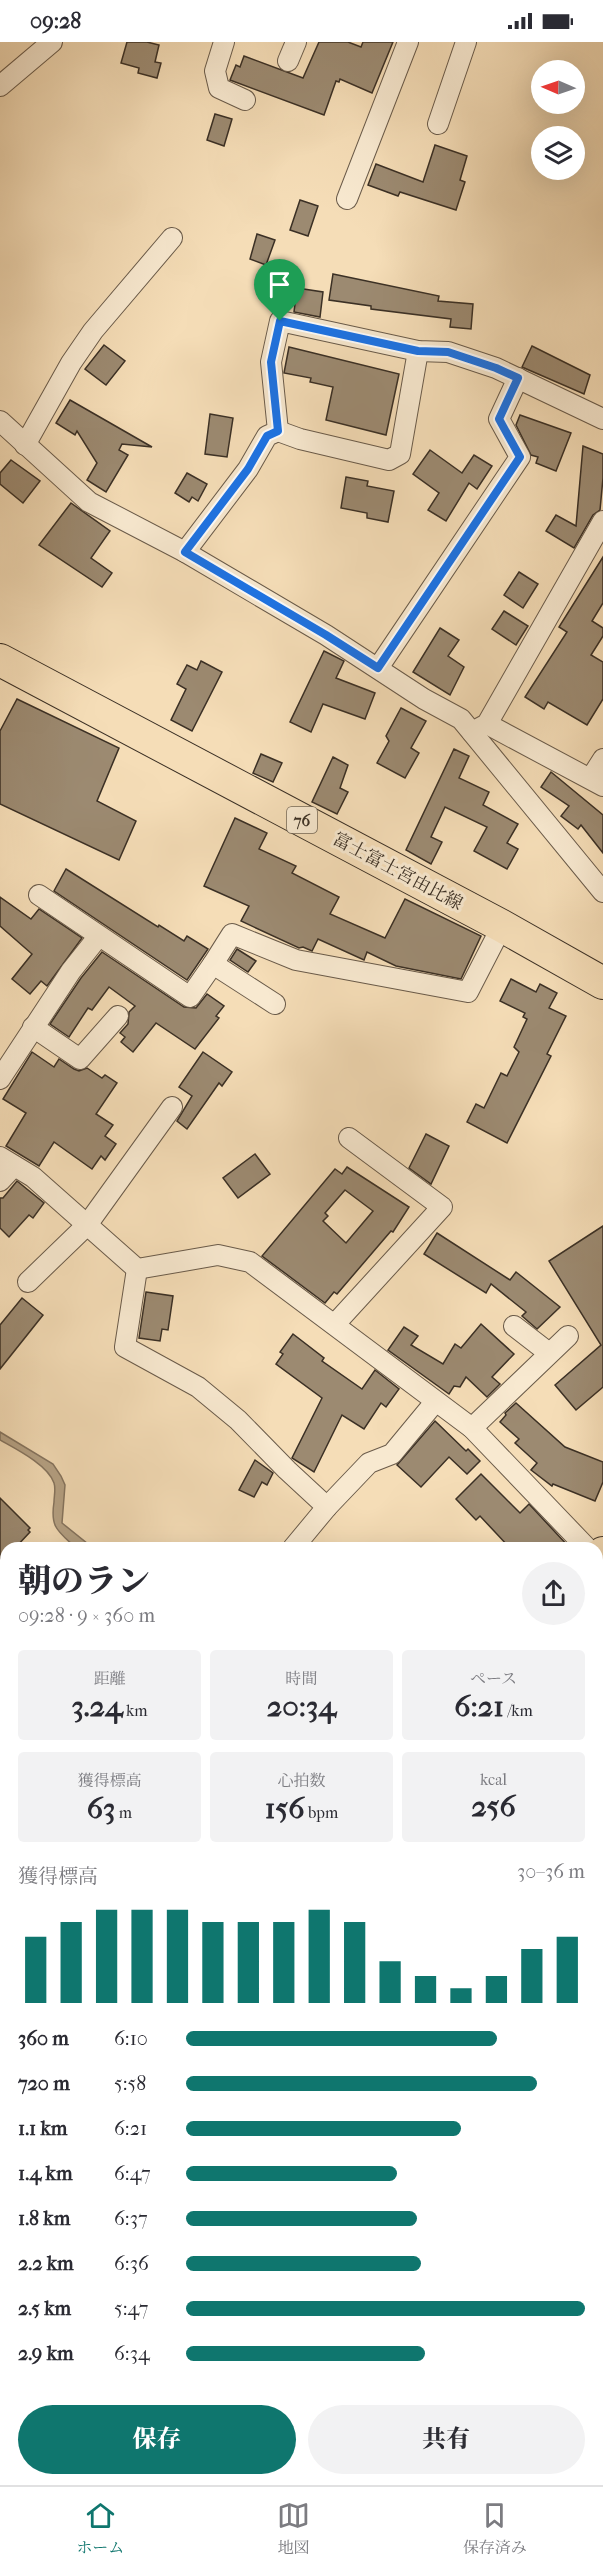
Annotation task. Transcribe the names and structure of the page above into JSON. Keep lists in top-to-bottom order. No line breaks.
{"streets":{"main road":["76","富士富士宮由比線"]},"north":"left","page":{"status":"09:28","heading":["朝のラン","09:28 · 9 × 360 m"],"stats":[["距離","3.24 km"],["時間","20:34"],["ペース","6:21 /km"],["獲得標高","63 m"],["心拍数","156 bpm"],["kcal","256"]],"chart":["獲得標高","30–36 m"],"list":[{"name":"360 m","note":"6:10"},{"name":"720 m","note":"5:58"},{"name":"1.1 km","note":"6:21"},{"name":"1.4 km","note":"6:47"},{"name":"1.8 km","note":"6:37"},{"name":"2.2 km","note":"6:36"},{"name":"2.5 km","note":"5:47"},{"name":"2.9 km","note":"6:34"}],"buttons":["保存","共有"],"tabs":["ホーム","地図","保存済み"]}}
